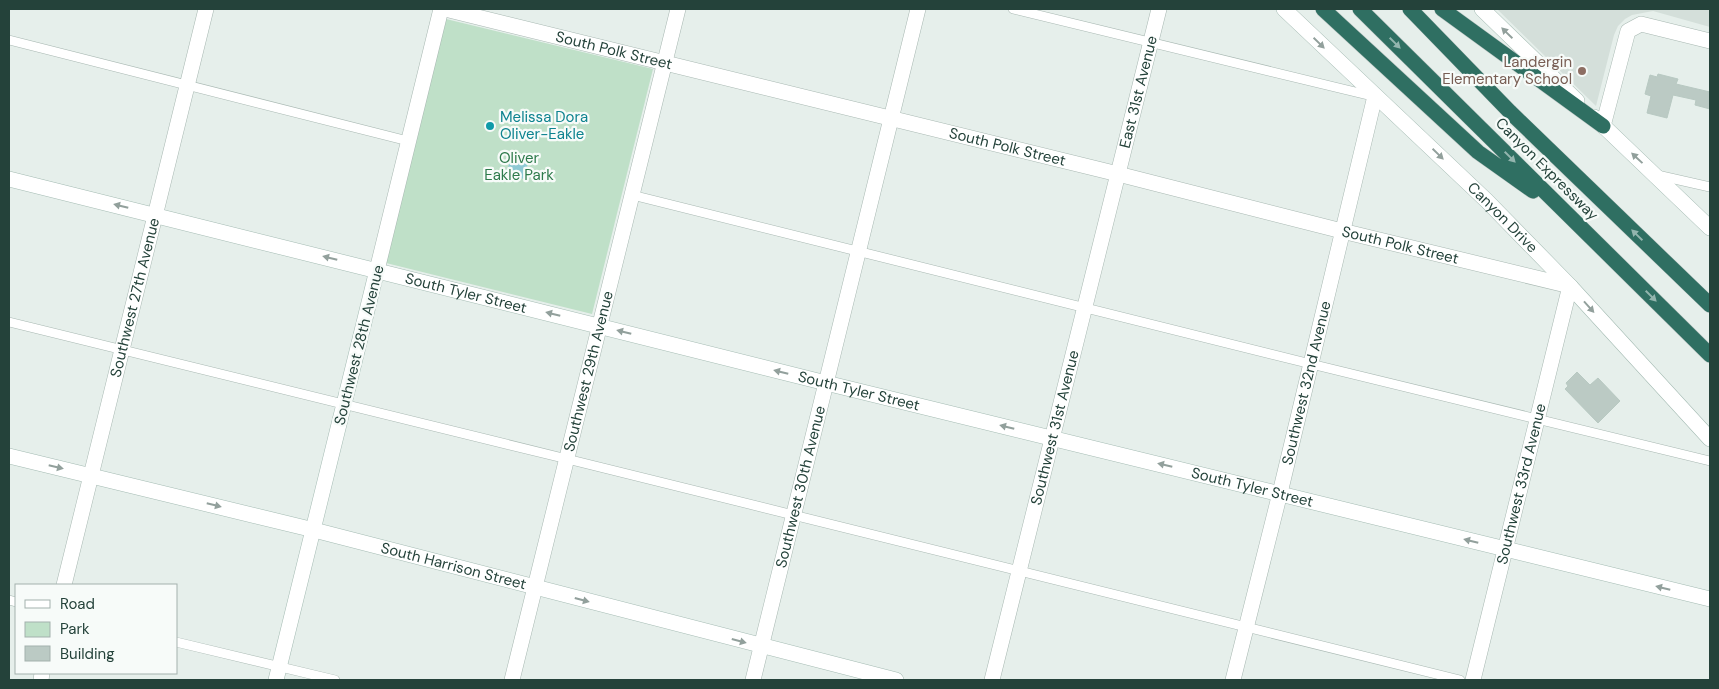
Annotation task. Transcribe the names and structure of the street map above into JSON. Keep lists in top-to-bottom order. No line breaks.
{"streets":{"highway":["Canyon Expressway"],"street":["South Polk Street","East 31st Avenue","Canyon Drive","South Tyler Street","Southwest 27th Avenue","Southwest 28th Avenue","Southwest 29th Avenue","Southwest 32nd Avenue","Southwest 31st Avenue","Southwest 33rd Avenue","Southwest 30th Avenue","South Harrison Street"]},"crossings":[["South Polk Street","East 31st Avenue"],["South Polk Street","Canyon Drive"],["South Polk Street","Southwest 28th Avenue"],["South Polk Street","Southwest 29th Avenue"],["South Polk Street","Southwest 32nd Avenue"],["South Polk Street","Southwest 31st Avenue"],["South Polk Street","Southwest 33rd Avenue"],["South Polk Street","Southwest 30th Avenue"],["East 31st Avenue","Southwest 31st Avenue"],["Canyon Drive","Southwest 32nd Avenue"],["Canyon Drive","Southwest 33rd Avenue"],["South Tyler Street","Southwest 27th Avenue"],["South Tyler Street","Southwest 28th Avenue"],["South Tyler Street","Southwest 29th Avenue"],["South Tyler Street","Southwest 32nd Avenue"],["South Tyler Street","Southwest 31st Avenue"],["South Tyler Street","Southwest 33rd Avenue"],["South Tyler Street","Southwest 30th Avenue"],["Southwest 27th Avenue","South Harrison Street"],["Southwest 28th Avenue","South Harrison Street"],["Southwest 29th Avenue","South Harrison Street"],["Southwest 30th Avenue","South Harrison Street"]],"one_way":["Canyon Drive","South Tyler Street","South Harrison Street"],"parks":["Oliver Eakle Park"],"places":["Landergin Elementary School","Melissa Dora Oliver-Eakle"],"legend":["Road","Park","Building"]}
